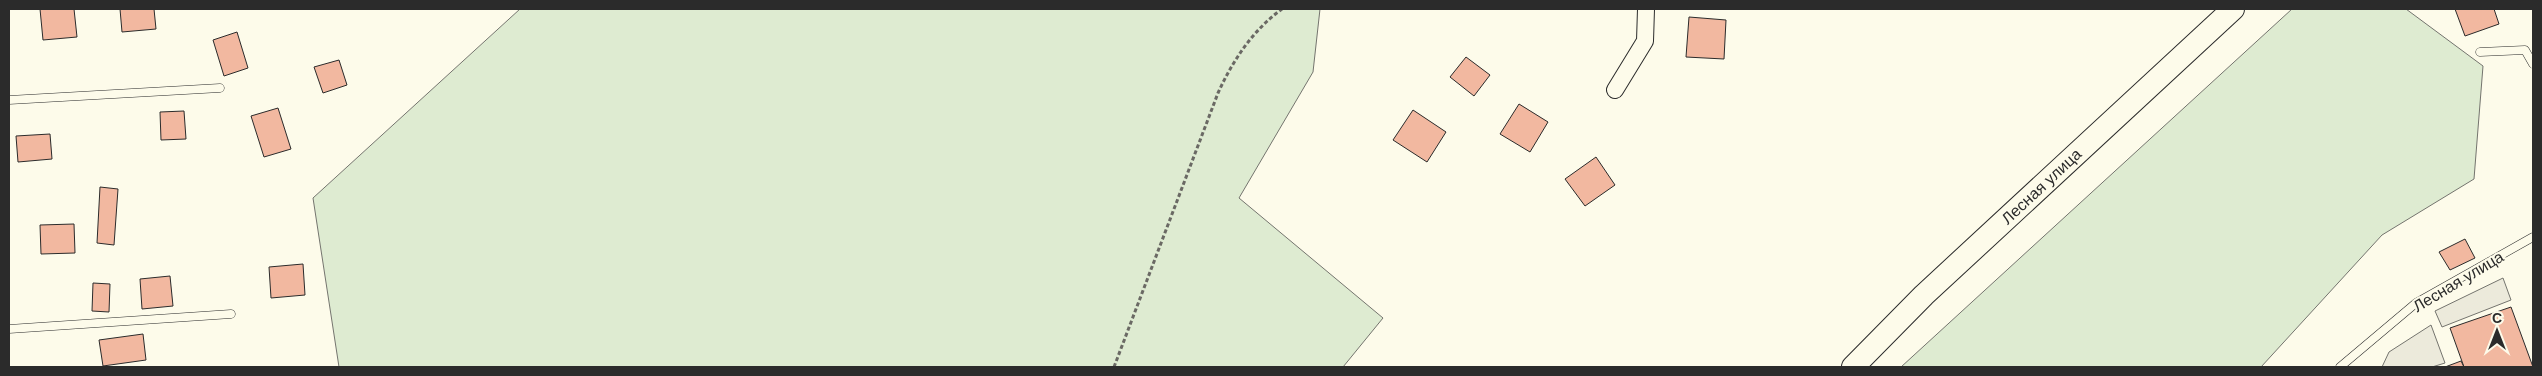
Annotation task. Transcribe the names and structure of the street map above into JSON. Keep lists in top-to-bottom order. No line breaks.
{"streets":{"main road":["Лесная улица"]},"north":"top"}
